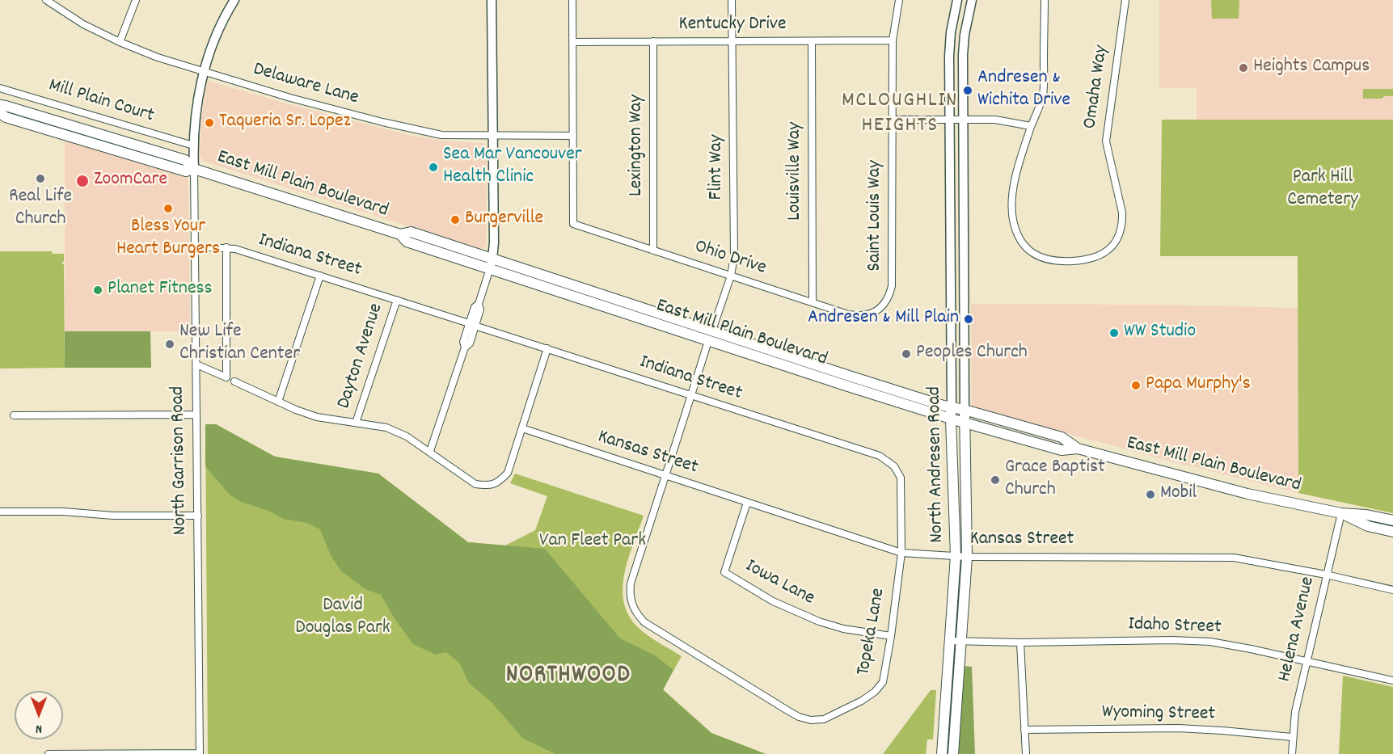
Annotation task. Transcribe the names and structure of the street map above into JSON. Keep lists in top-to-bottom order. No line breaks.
{"streets":{"main road":["East Mill Plain Boulevard","North Andresen Road"],"street":["Kentucky Drive","Delaware Lane","Omaha Way","Mill Plain Court","Lexington Way","Flint Way","Louisville Way","Saint Louis Way","Indiana Street","Ohio Drive","Dayton Avenue","Kansas Street","North Garrison Road","Iowa Lane","Idaho Street","Helena Avenue","Topeka Lane","Wyoming Street"]},"crossings":[["Kentucky Drive","Lexington Way"],["Kentucky Drive","Flint Way"],["Kentucky Drive","Louisville Way"],["Kentucky Drive","Saint Louis Way"],["Delaware Lane","Ohio Drive"],["Delaware Lane","North Garrison Road"],["Mill Plain Court","North Garrison Road"],["Lexington Way","Ohio Drive"],["Flint Way","East Mill Plain Boulevard"],["Flint Way","Ohio Drive"],["Louisville Way","Ohio Drive"],["East Mill Plain Boulevard","North Garrison Road"],["East Mill Plain Boulevard","North Andresen Road"],["East Mill Plain Boulevard","Helena Avenue"],["Saint Louis Way","Ohio Drive"],["Indiana Street","Dayton Avenue"],["Indiana Street","North Garrison Road"],["Indiana Street","Topeka Lane"],["Kansas Street","North Andresen Road"],["Kansas Street","Iowa Lane"],["Kansas Street","Helena Avenue"],["Kansas Street","Topeka Lane"],["North Andresen Road","Idaho Street"],["Iowa Lane","Topeka Lane"],["Idaho Street","Helena Avenue"],["Helena Avenue","Wyoming Street"]],"districts":["MCLOUGHLIN HEIGHTS","NORTHWOOD"],"parks":["Park Hill Cemetery","Van Fleet Park","David Douglas Park"],"places":["Heights Campus","Andresen & Wichita Drive","Taqueria Sr. Lopez","Sea Mar Vancouver Health Clinic","Real Life Church","ZoomCare","Bless Your Heart Burgers","Burgerville","Planet Fitness","Andresen & Mill Plain","WW Studio","New Life Christian Center","Peoples Church","Papa Murphy's","Grace Baptist Church","Mobil"],"north":"bottom"}
